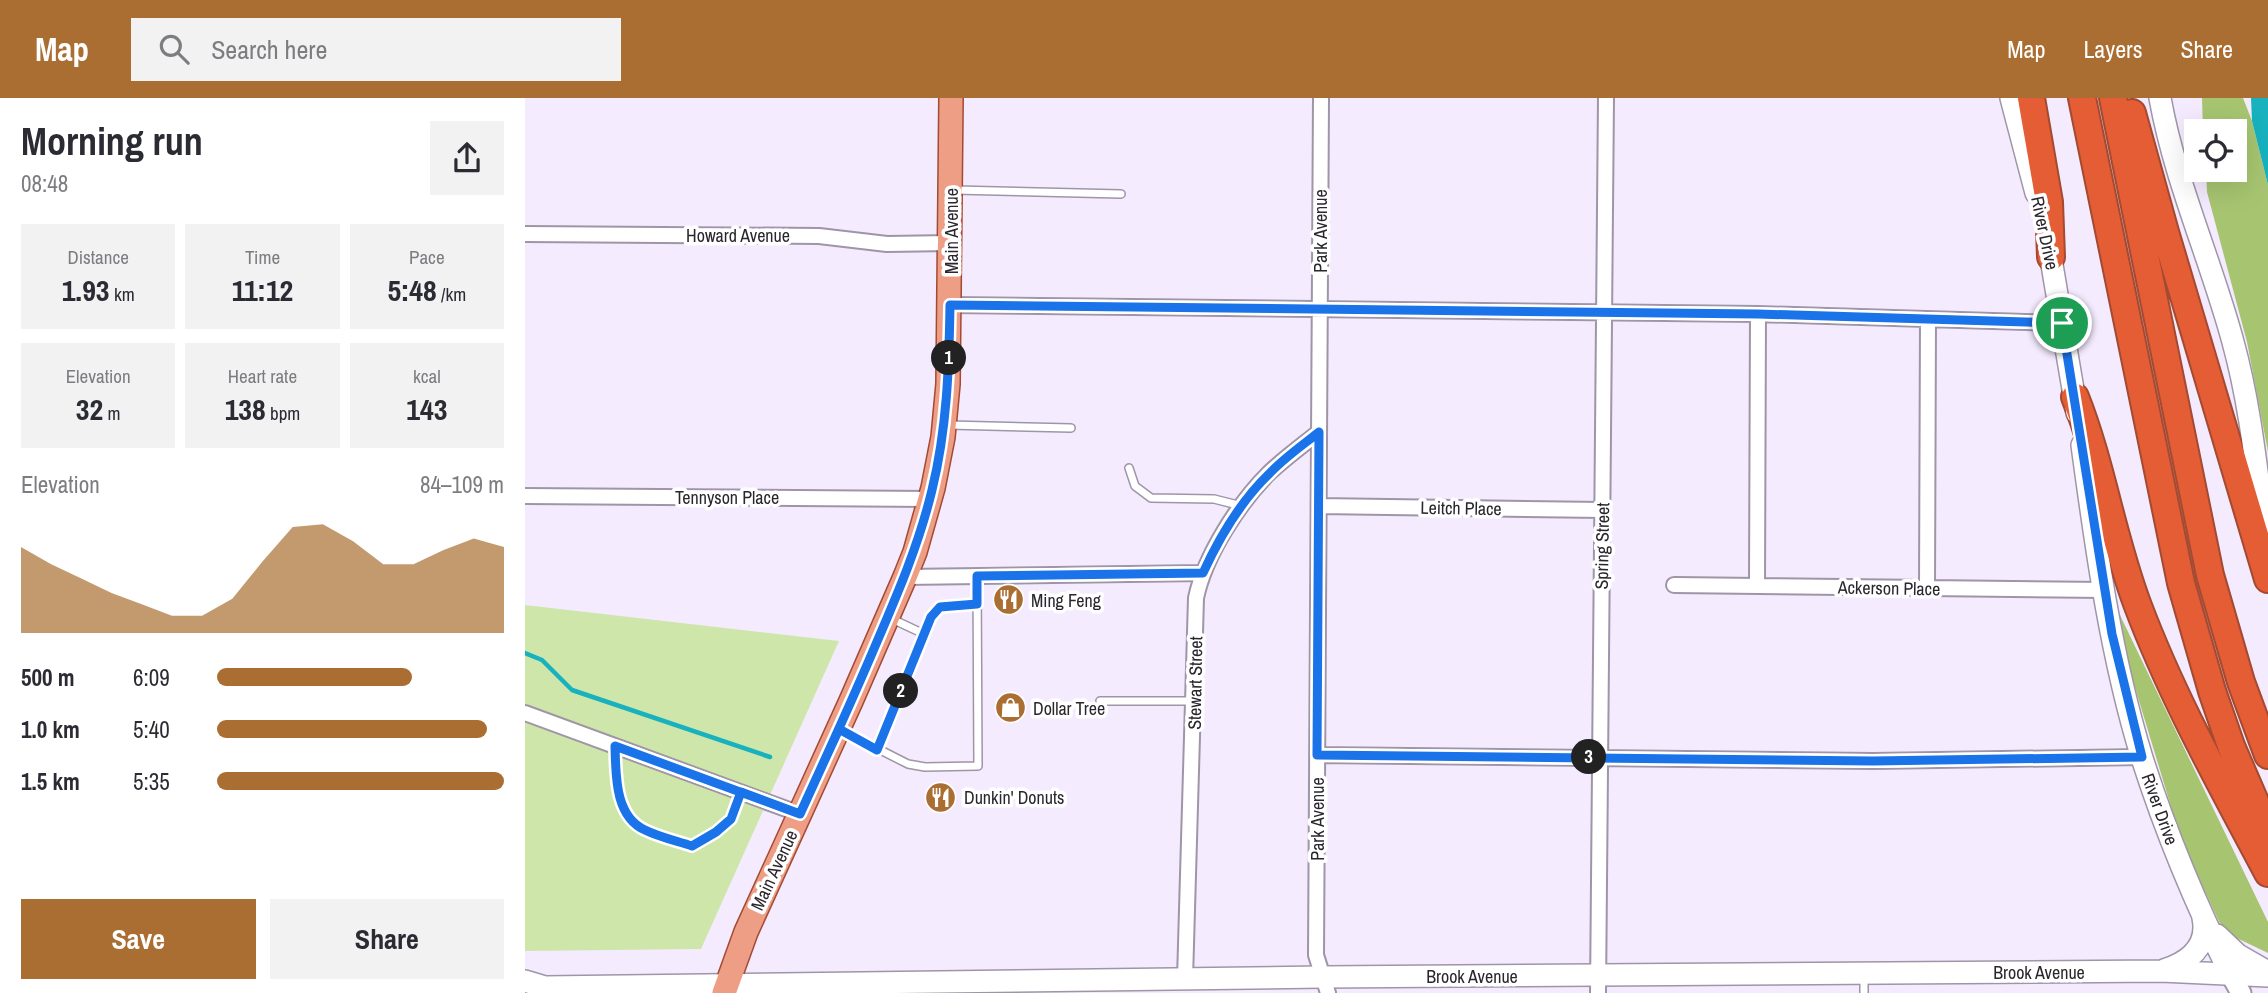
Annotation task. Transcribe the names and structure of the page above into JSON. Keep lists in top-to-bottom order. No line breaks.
{"streets":{"main road":["Main Avenue","River Drive","Brook Avenue"],"street":["Park Avenue","Howard Avenue","Tennyson Place","Leitch Place","Spring Street","Ackerson Place","Stewart Street"]},"crossings":[["Main Avenue","Howard Avenue"],["Main Avenue","Tennyson Place"],["Main Avenue","Brook Avenue"],["Park Avenue","Leitch Place"],["Park Avenue","Stewart Street"],["Park Avenue","Brook Avenue"],["River Drive","Ackerson Place"],["River Drive","Brook Avenue"],["Leitch Place","Spring Street"],["Spring Street","Brook Avenue"],["Stewart Street","Brook Avenue"]],"places":{"restaurant":["Ming Feng","Dunkin' Donuts"],"shop":["Dollar Tree"]},"page":{"header":"Map","search":"Search here","nav":["Map","Layers","Share"],"heading":["Morning run","08:48"],"stats":[["Distance","1.93 km"],["Time","11:12"],["Pace","5:48 /km"],["Elevation","32 m"],["Heart rate","138 bpm"],["kcal","143"]],"pins":["1","2","3"],"chart":["Elevation","84–109 m"],"list":[{"name":"500 m","note":"6:09"},{"name":"1.0 km","note":"5:40"},{"name":"1.5 km","note":"5:35"}],"buttons":["Save","Share"]}}
